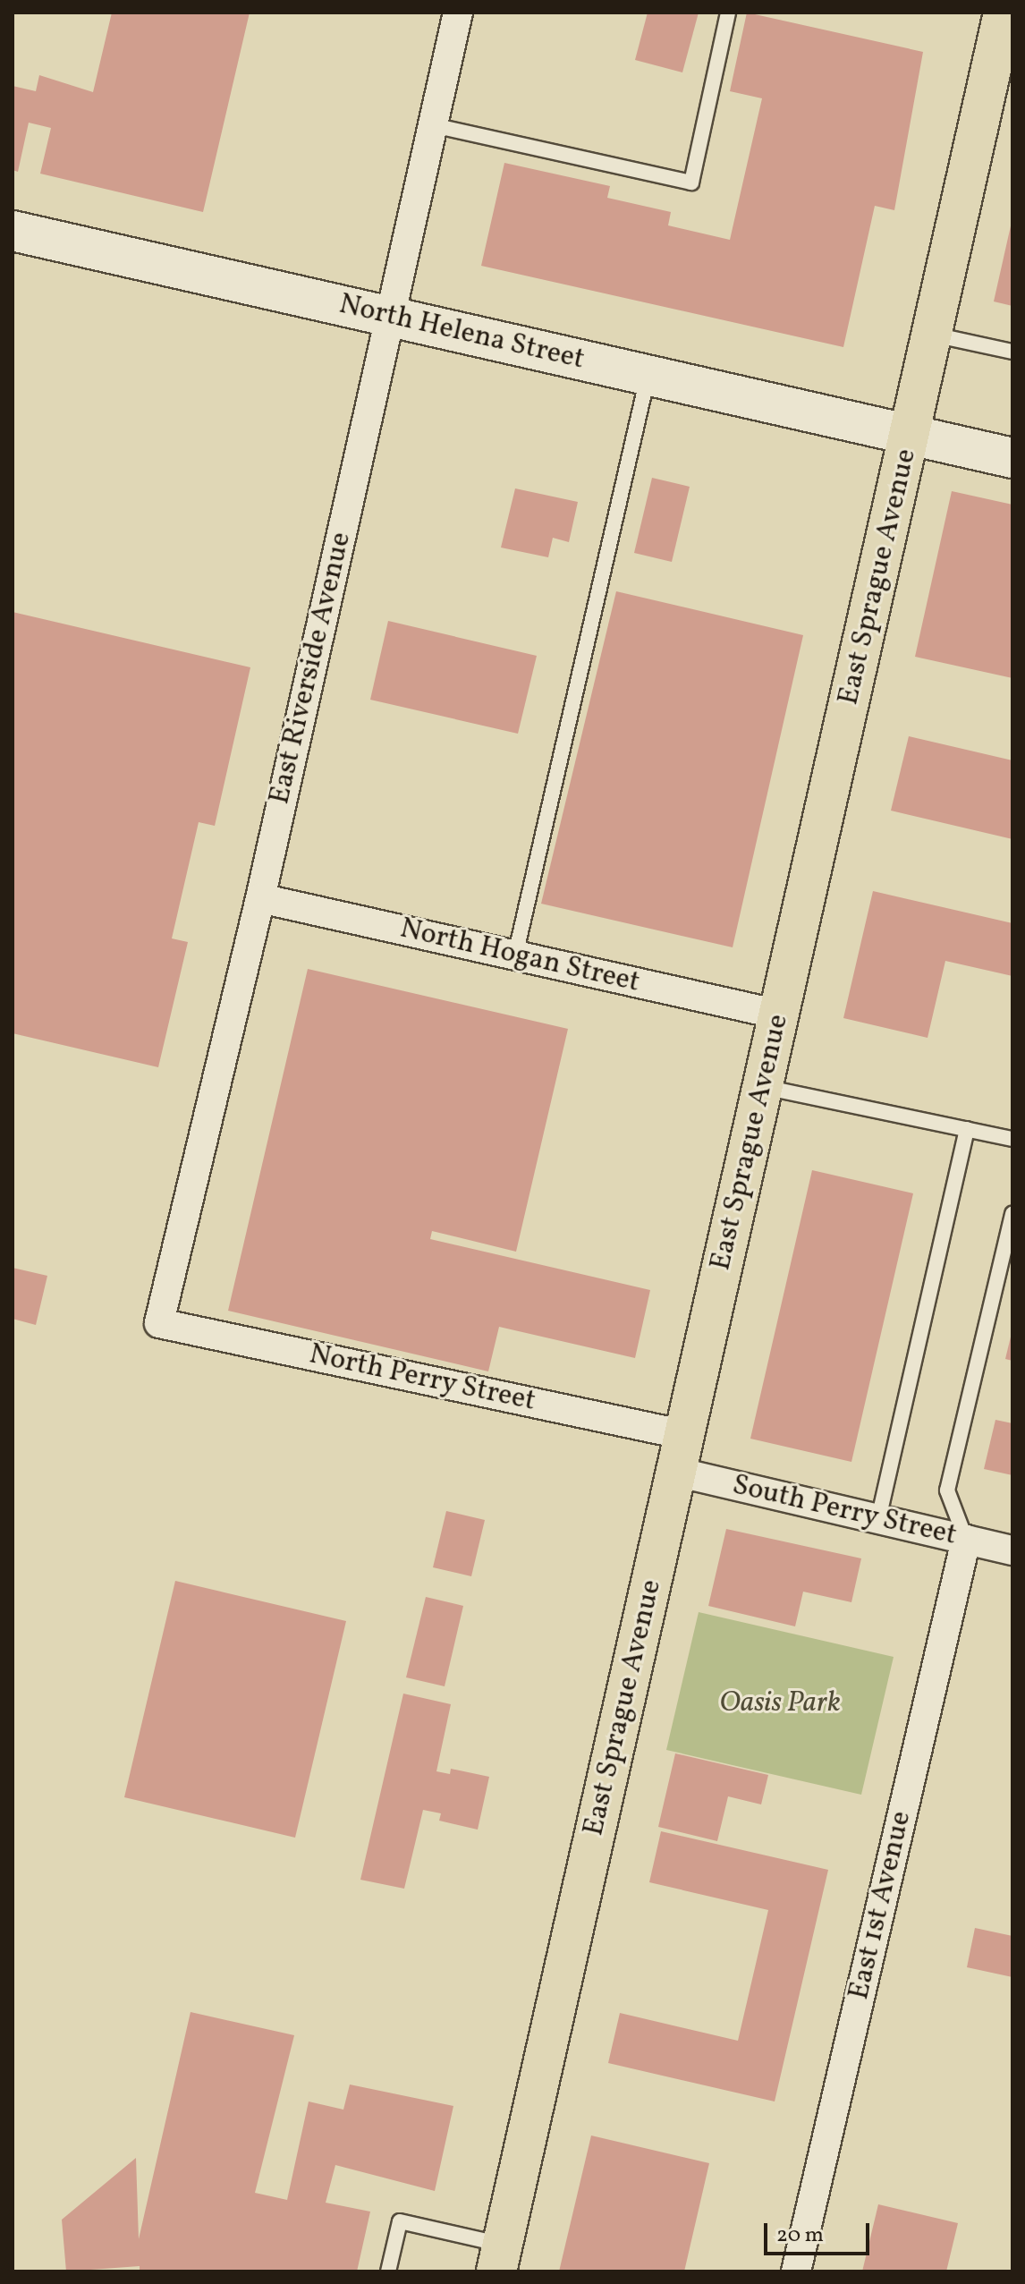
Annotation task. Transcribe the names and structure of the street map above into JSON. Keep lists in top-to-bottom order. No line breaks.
{"streets":{"main road":["East Sprague Avenue"],"street":["North Helena Street","East Riverside Avenue","North Hogan Street","North Perry Street","South Perry Street","East 1st Avenue"]},"crossings":[["North Helena Street","East Sprague Avenue"],["North Helena Street","East Riverside Avenue"],["East Sprague Avenue","North Hogan Street"],["East Sprague Avenue","North Perry Street"],["East Sprague Avenue","South Perry Street"],["East Riverside Avenue","North Hogan Street"],["East Riverside Avenue","North Perry Street"],["North Perry Street","South Perry Street"],["South Perry Street","East 1st Avenue"]],"parks":["Oasis Park"],"scale_bar":"20 m"}
